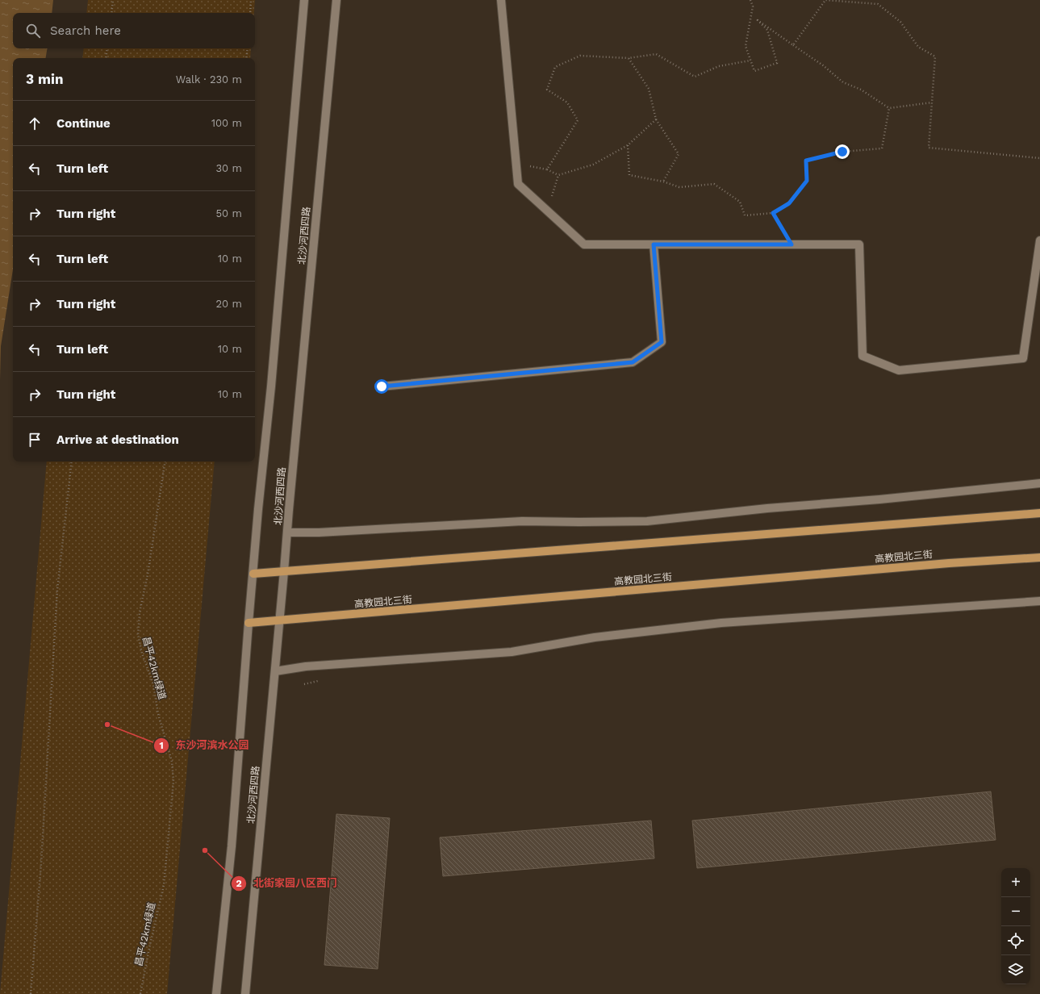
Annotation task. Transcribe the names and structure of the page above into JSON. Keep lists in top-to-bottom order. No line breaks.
{"streets":{"main road":["高教园北三街"],"street":["北沙河西四路"],"path":["昌平42km绿道"]},"crossings":[["北沙河西四路","高教园北三街"]],"places":["东沙河滨水公园","北街家园八区西门"],"page":{"search":"Search here","heading":["3 min","Walk · 230 m"],"list":[["Continue","100 m"],["Turn left","30 m"],["Turn right","50 m"],["Turn left","10 m"],["Turn right","20 m"],["Turn left","10 m"],["Turn right","10 m"],"Arrive at destination"],"map_buttons":["+","−"]}}
